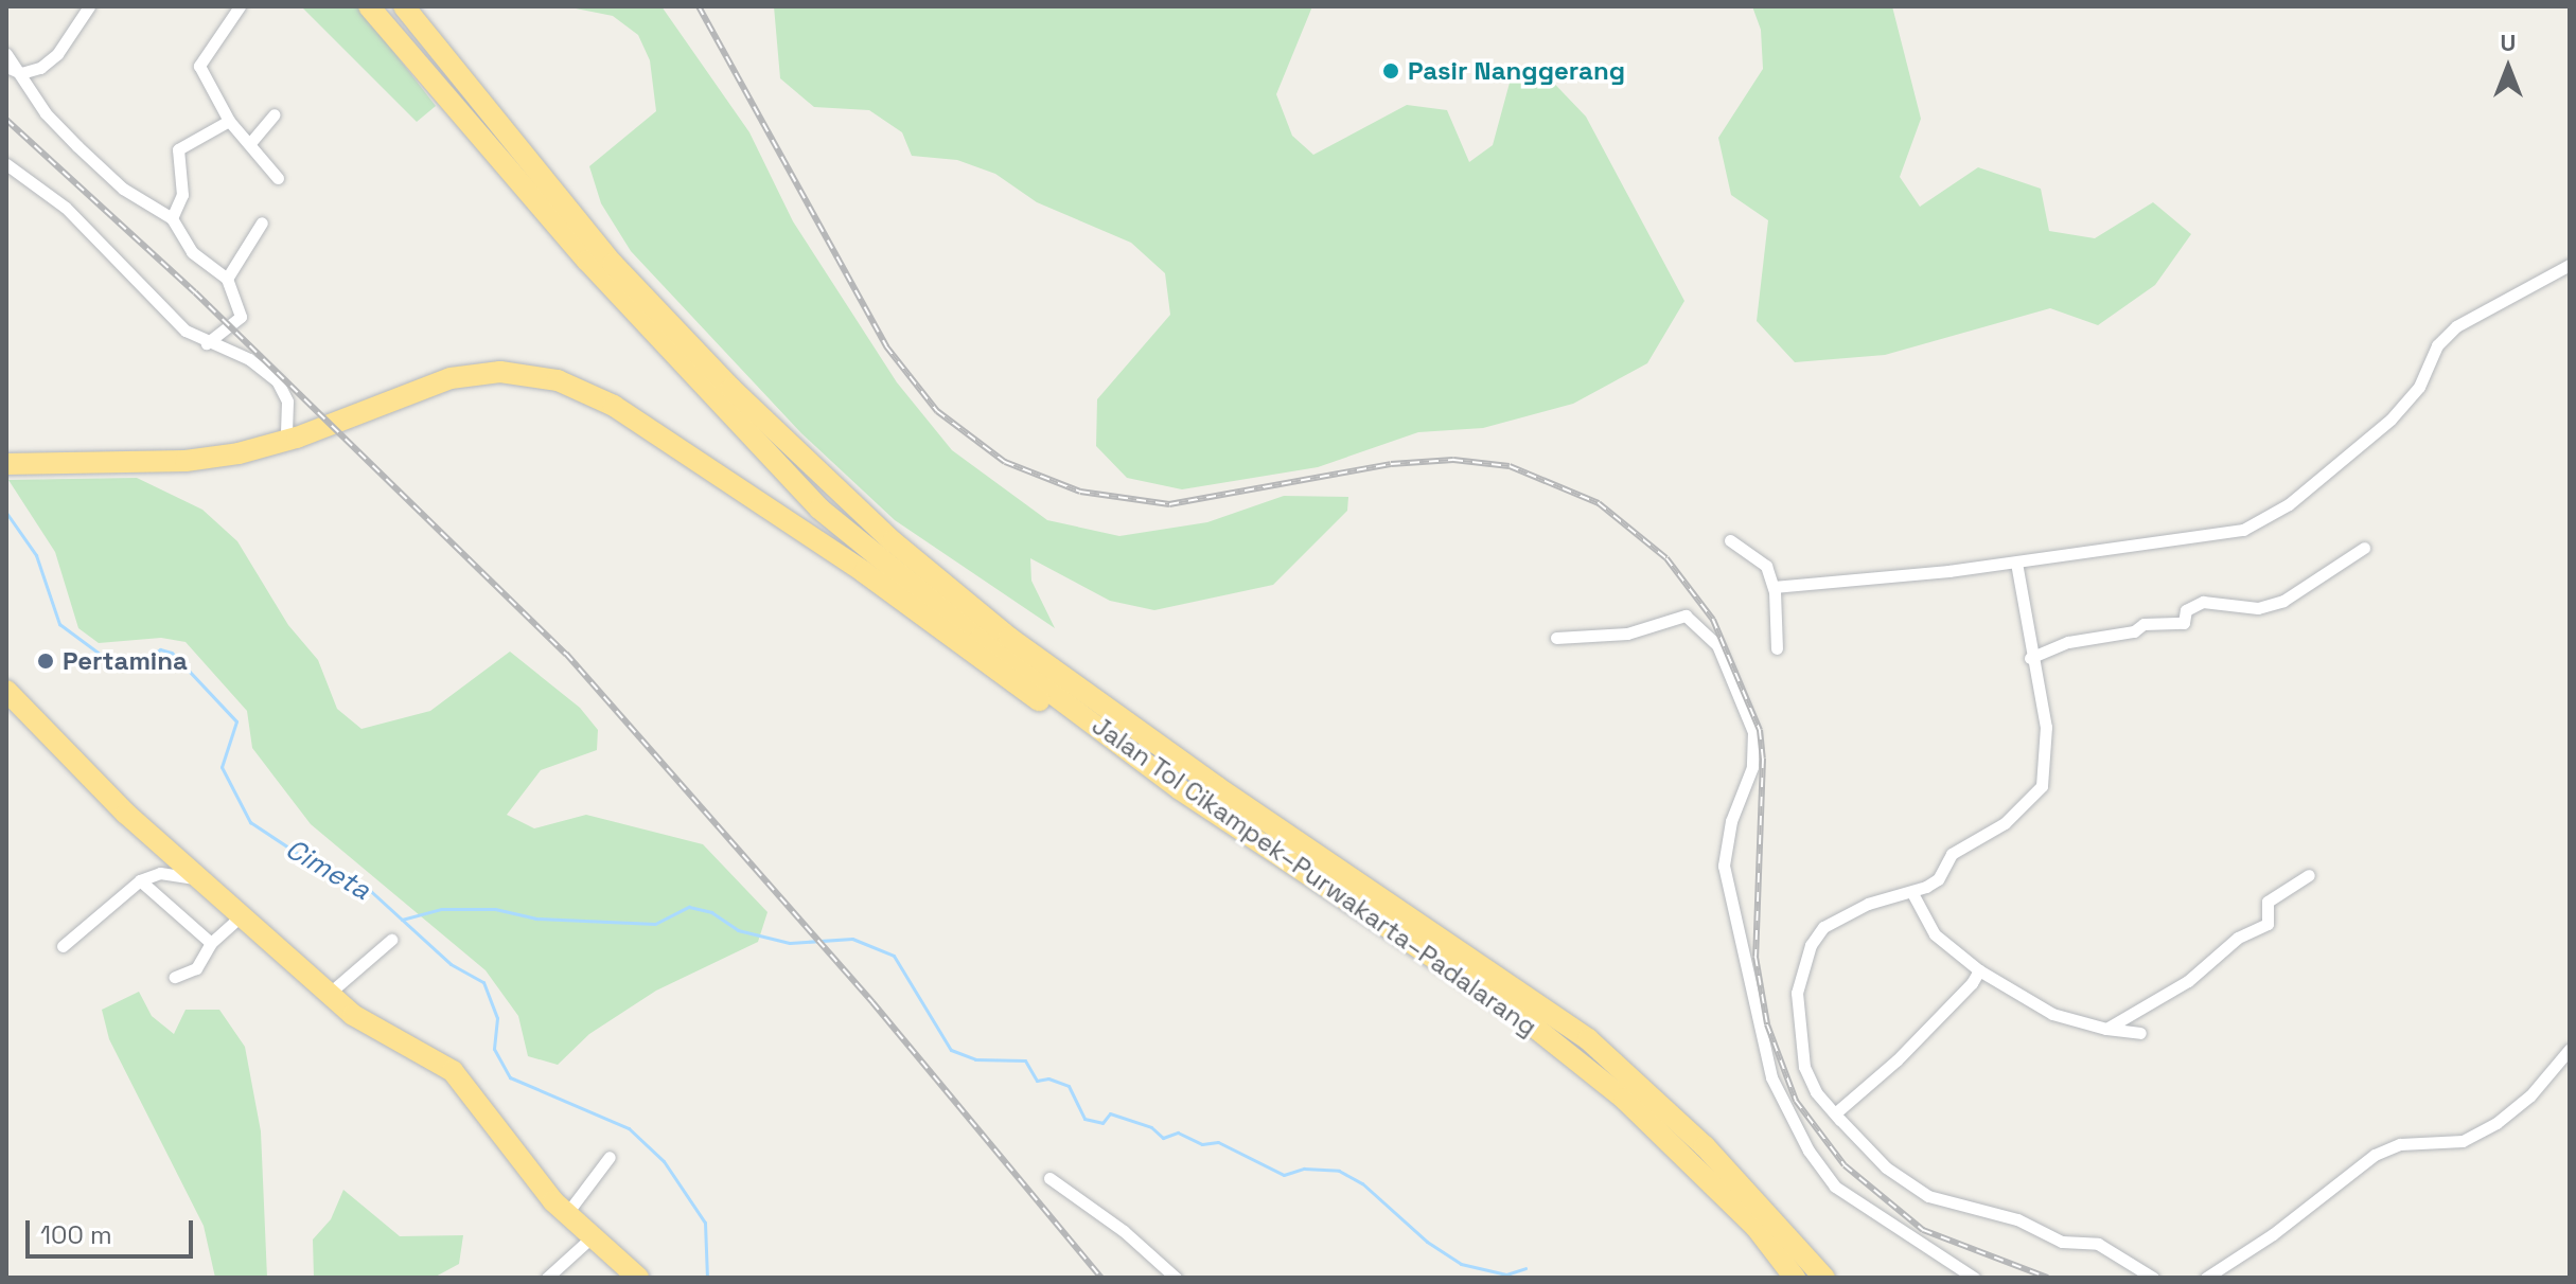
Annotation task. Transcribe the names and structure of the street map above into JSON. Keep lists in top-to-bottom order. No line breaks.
{"streets":{"highway":["Jalan Tol Cikampek–Purwakarta–Padalarang"]},"water":["Cimeta"],"places":["Pasir Nanggerang","Pertamina"],"scale_bar":"100 m","north":"top"}
